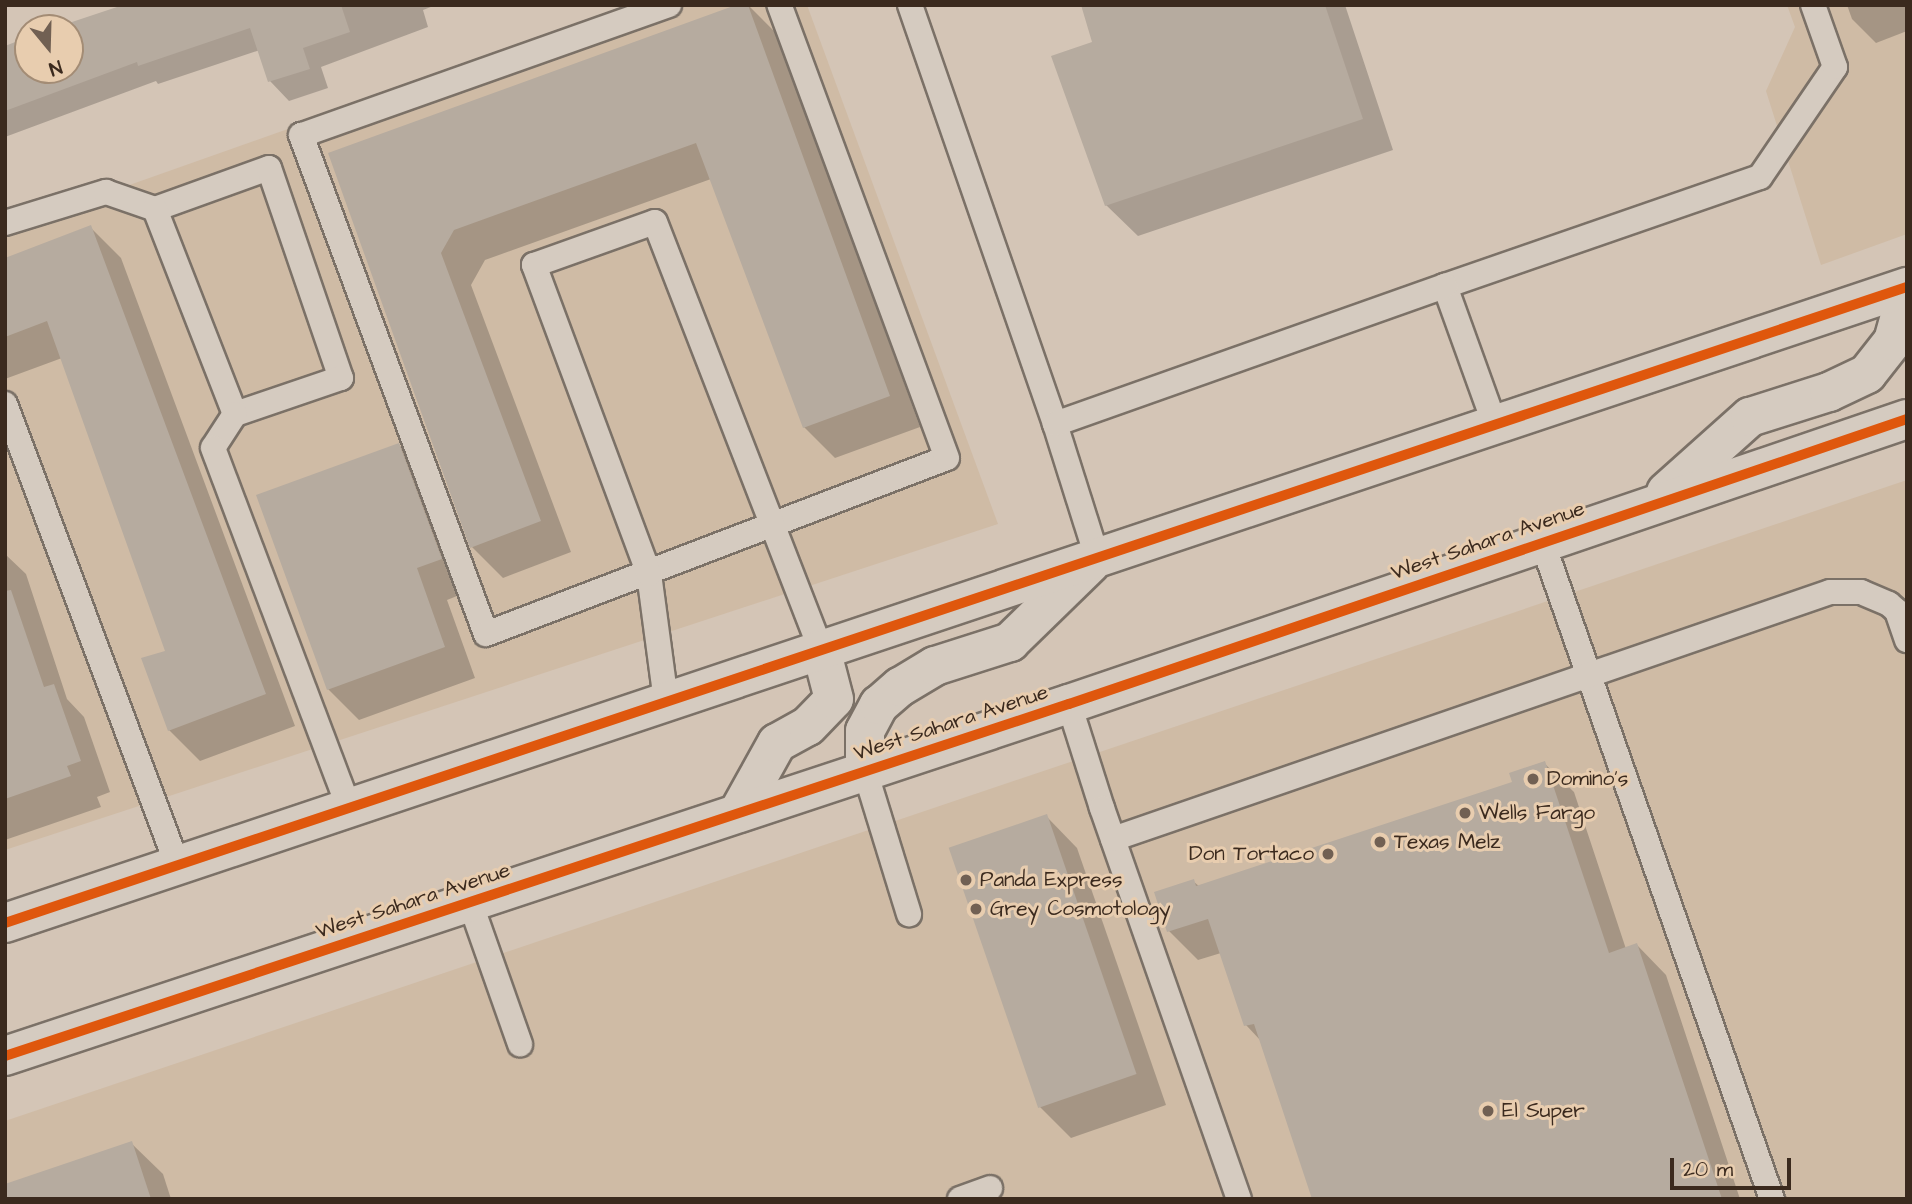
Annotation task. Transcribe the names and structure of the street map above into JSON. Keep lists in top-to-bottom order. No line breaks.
{"streets":{"main road":["West Sahara Avenue"]},"places":["Domino's","Wells Fargo","Texas Melz","Don Tortaco","Panda Express","Grey Cosmotology","El Super"],"scale_bar":"20 m","north":"bottom"}
